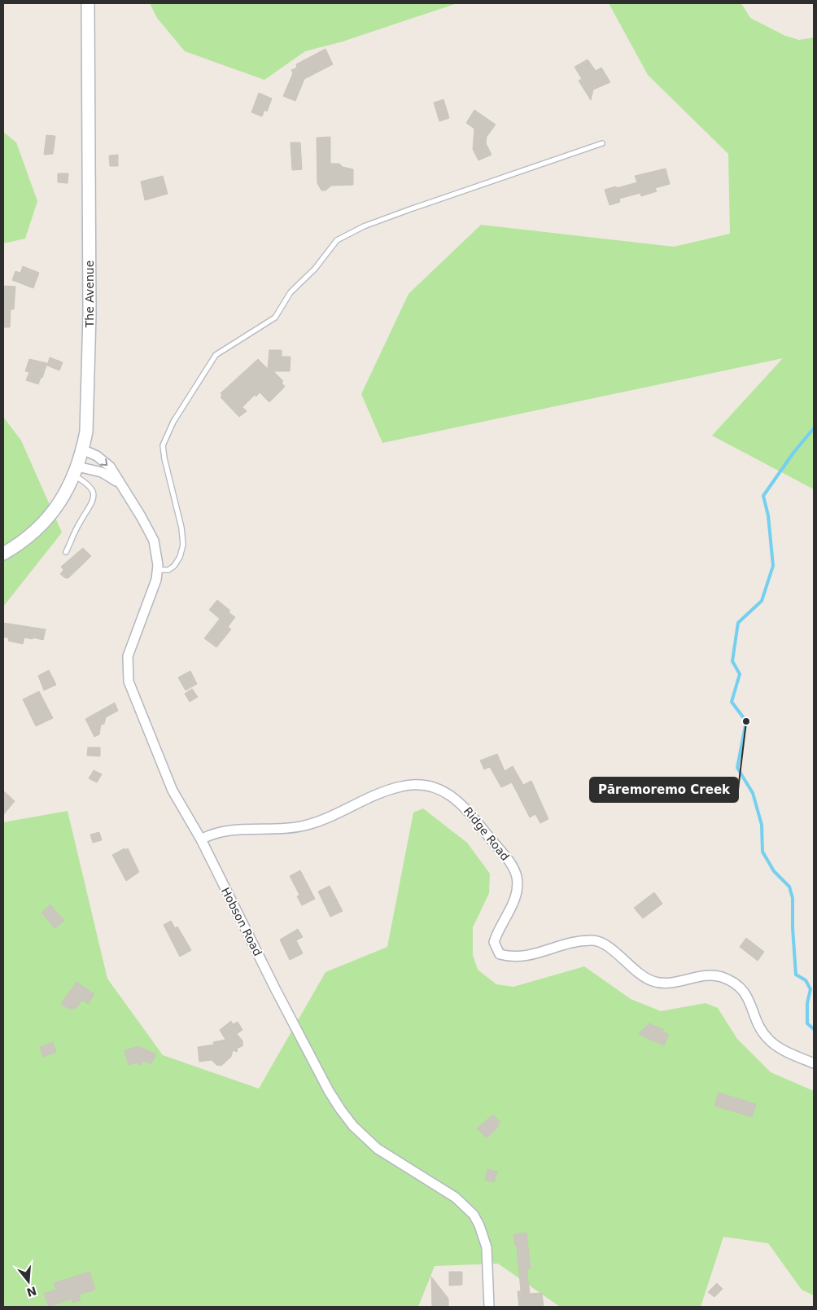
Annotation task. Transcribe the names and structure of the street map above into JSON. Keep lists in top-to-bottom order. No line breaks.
{"streets":{"street":["The Avenue","Ridge Road","Hobson Road"]},"crossings":[["The Avenue","Hobson Road"],["Ridge Road","Hobson Road"]],"places":["Pāremoremo Creek"],"north":"bottom"}
